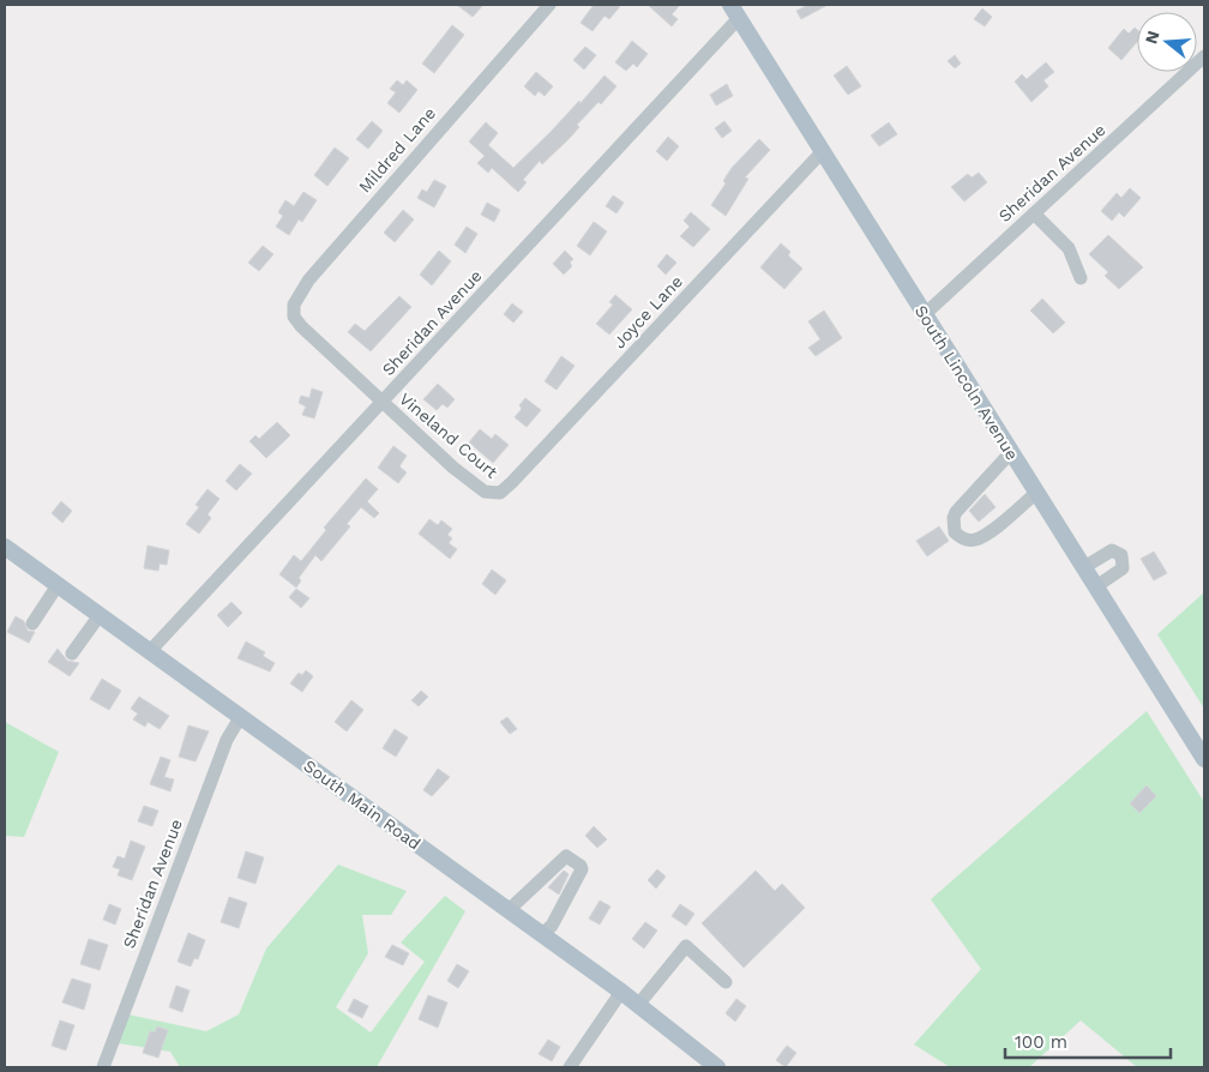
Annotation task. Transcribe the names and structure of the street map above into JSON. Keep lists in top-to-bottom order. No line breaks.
{"streets":{"main road":["South Lincoln Avenue","South Main Road"],"street":["Mildred Lane","Sheridan Avenue","Joyce Lane","Vineland Court"]},"crossings":[["Mildred Lane","Vineland Court"],["Sheridan Avenue","South Lincoln Avenue"],["Sheridan Avenue","Vineland Court"],["Sheridan Avenue","South Main Road"],["Joyce Lane","South Lincoln Avenue"],["Joyce Lane","Vineland Court"]],"scale_bar":"100 m","north":"left"}
